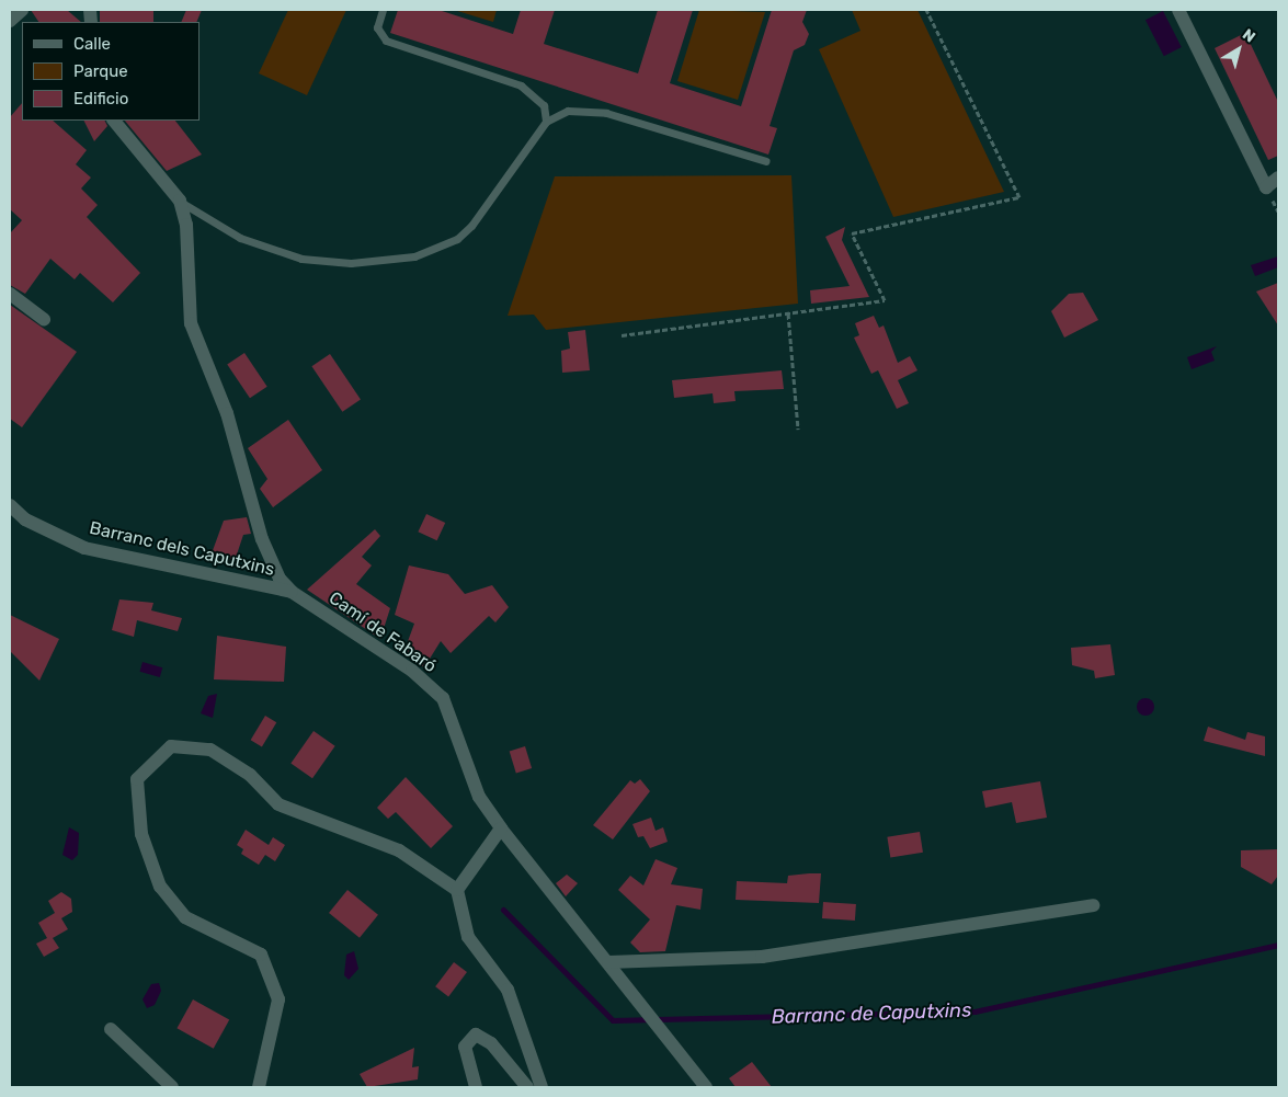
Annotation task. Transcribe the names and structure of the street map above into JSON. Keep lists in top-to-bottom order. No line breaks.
{"streets":{"street":["Barranc dels Caputxins","Camí de Fabaró"]},"crossings":[["Barranc dels Caputxins","Camí de Fabaró"]],"water":["Barranc de Caputxins"],"legend":["Calle","Parque","Edificio"],"north":"top right"}
